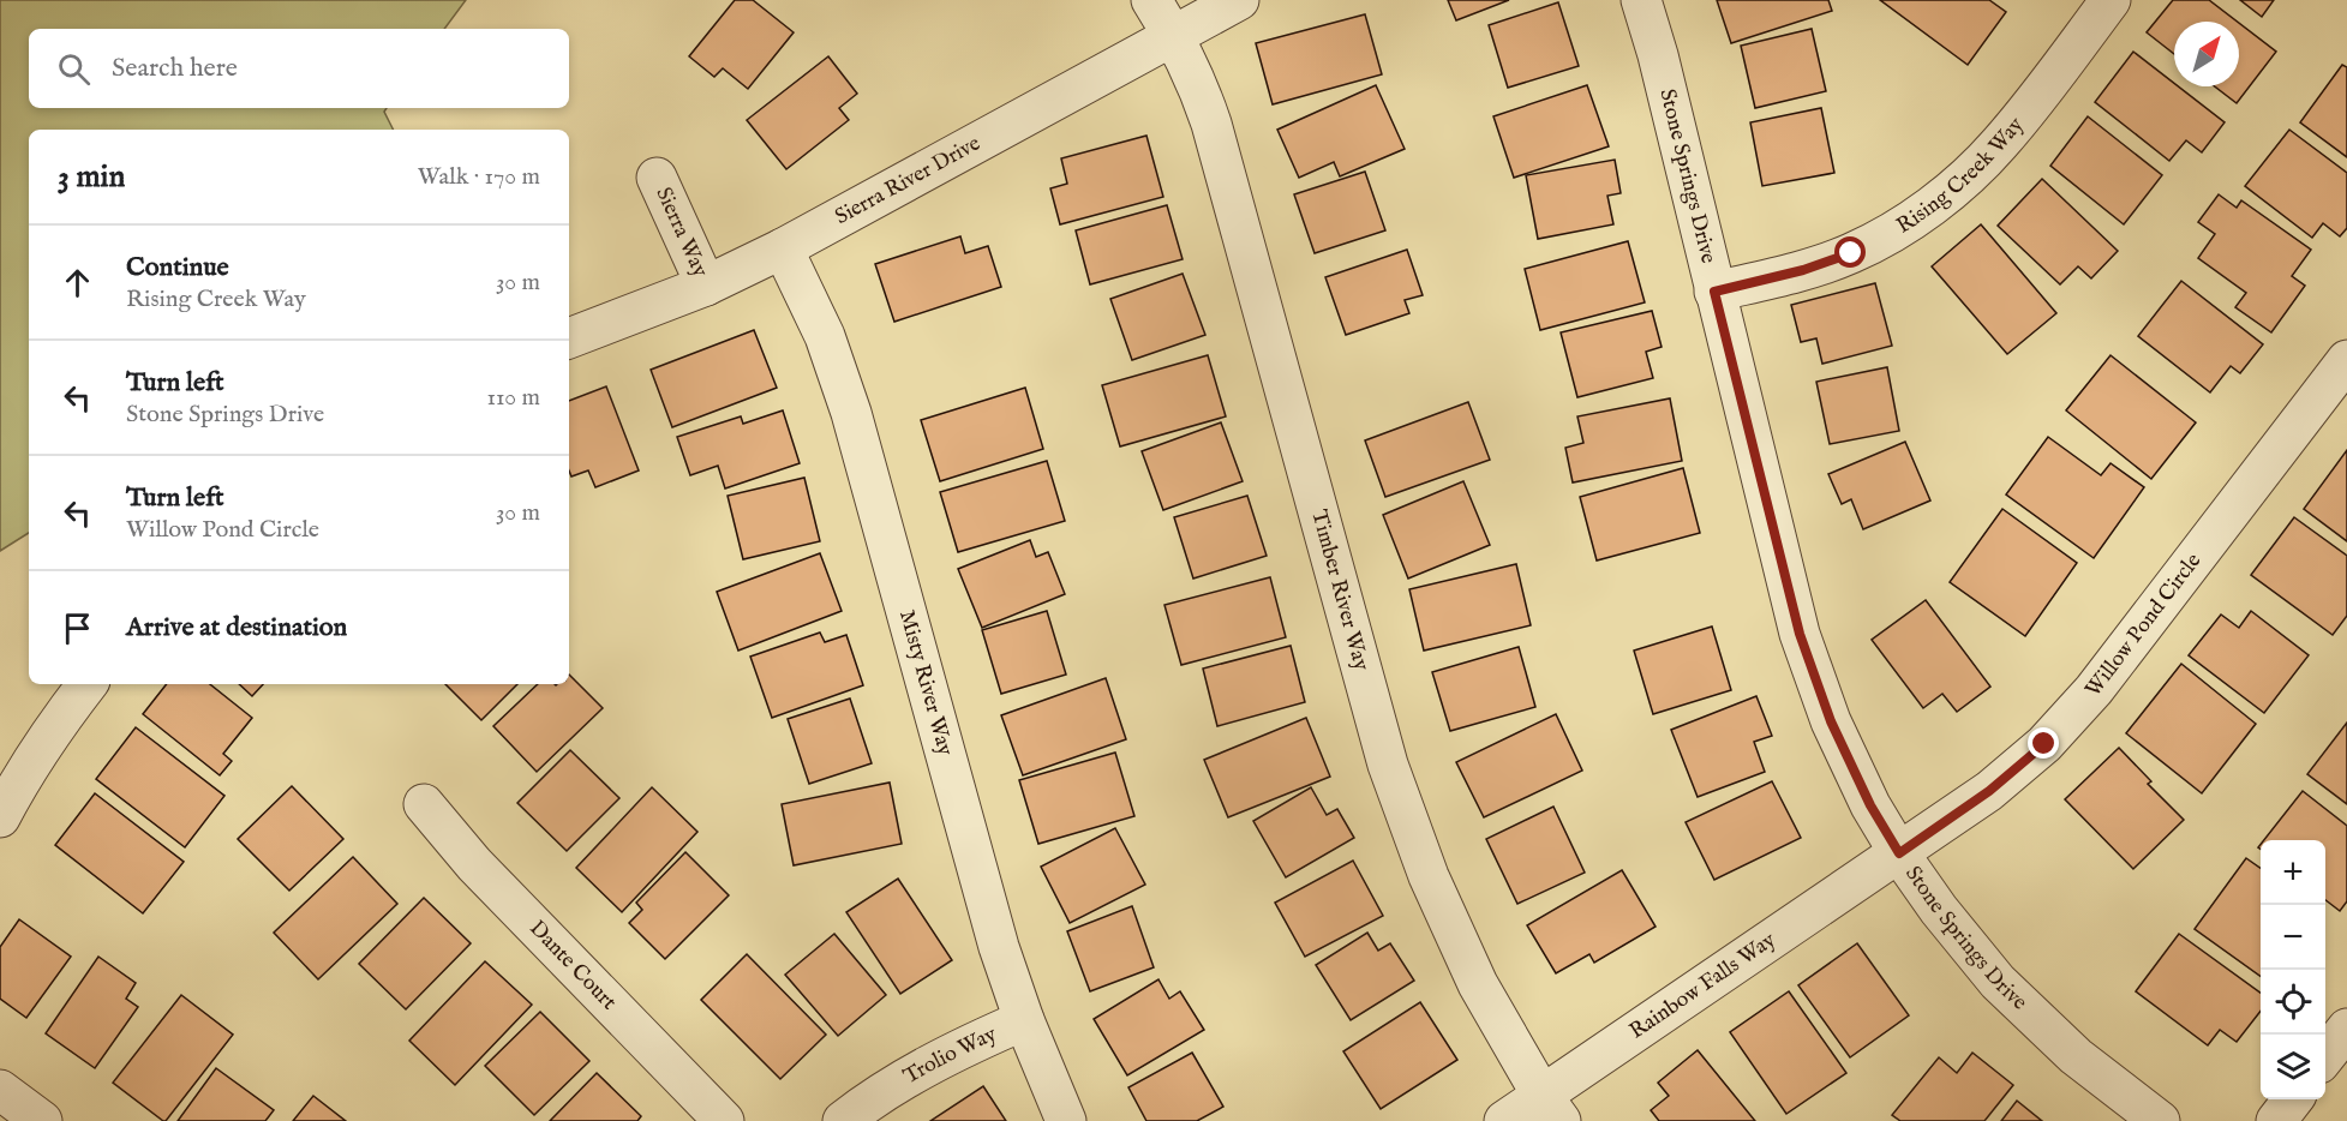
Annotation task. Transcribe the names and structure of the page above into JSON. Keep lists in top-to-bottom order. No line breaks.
{"streets":{"street":["Rising Creek Way","Stone Springs Drive","Sierra River Drive","Sierra Way","Timber River Way","Willow Pond Circle","Misty River Way","Dante Court","Rainbow Falls Way","Trolio Way"]},"crossings":[["Rising Creek Way","Stone Springs Drive"],["Stone Springs Drive","Willow Pond Circle"],["Stone Springs Drive","Rainbow Falls Way"],["Sierra River Drive","Sierra Way"],["Sierra River Drive","Timber River Way"],["Sierra River Drive","Misty River Way"],["Timber River Way","Rainbow Falls Way"],["Willow Pond Circle","Rainbow Falls Way"],["Misty River Way","Trolio Way"]],"north":"top right","page":{"search":"Search here","heading":["3 min","Walk · 170 m"],"list":[["Continue","Rising Creek Way","30 m"],["Turn left","Stone Springs Drive","110 m"],["Turn left","Willow Pond Circle","30 m"],"Arrive at destination"],"map_buttons":["+","−"]}}
